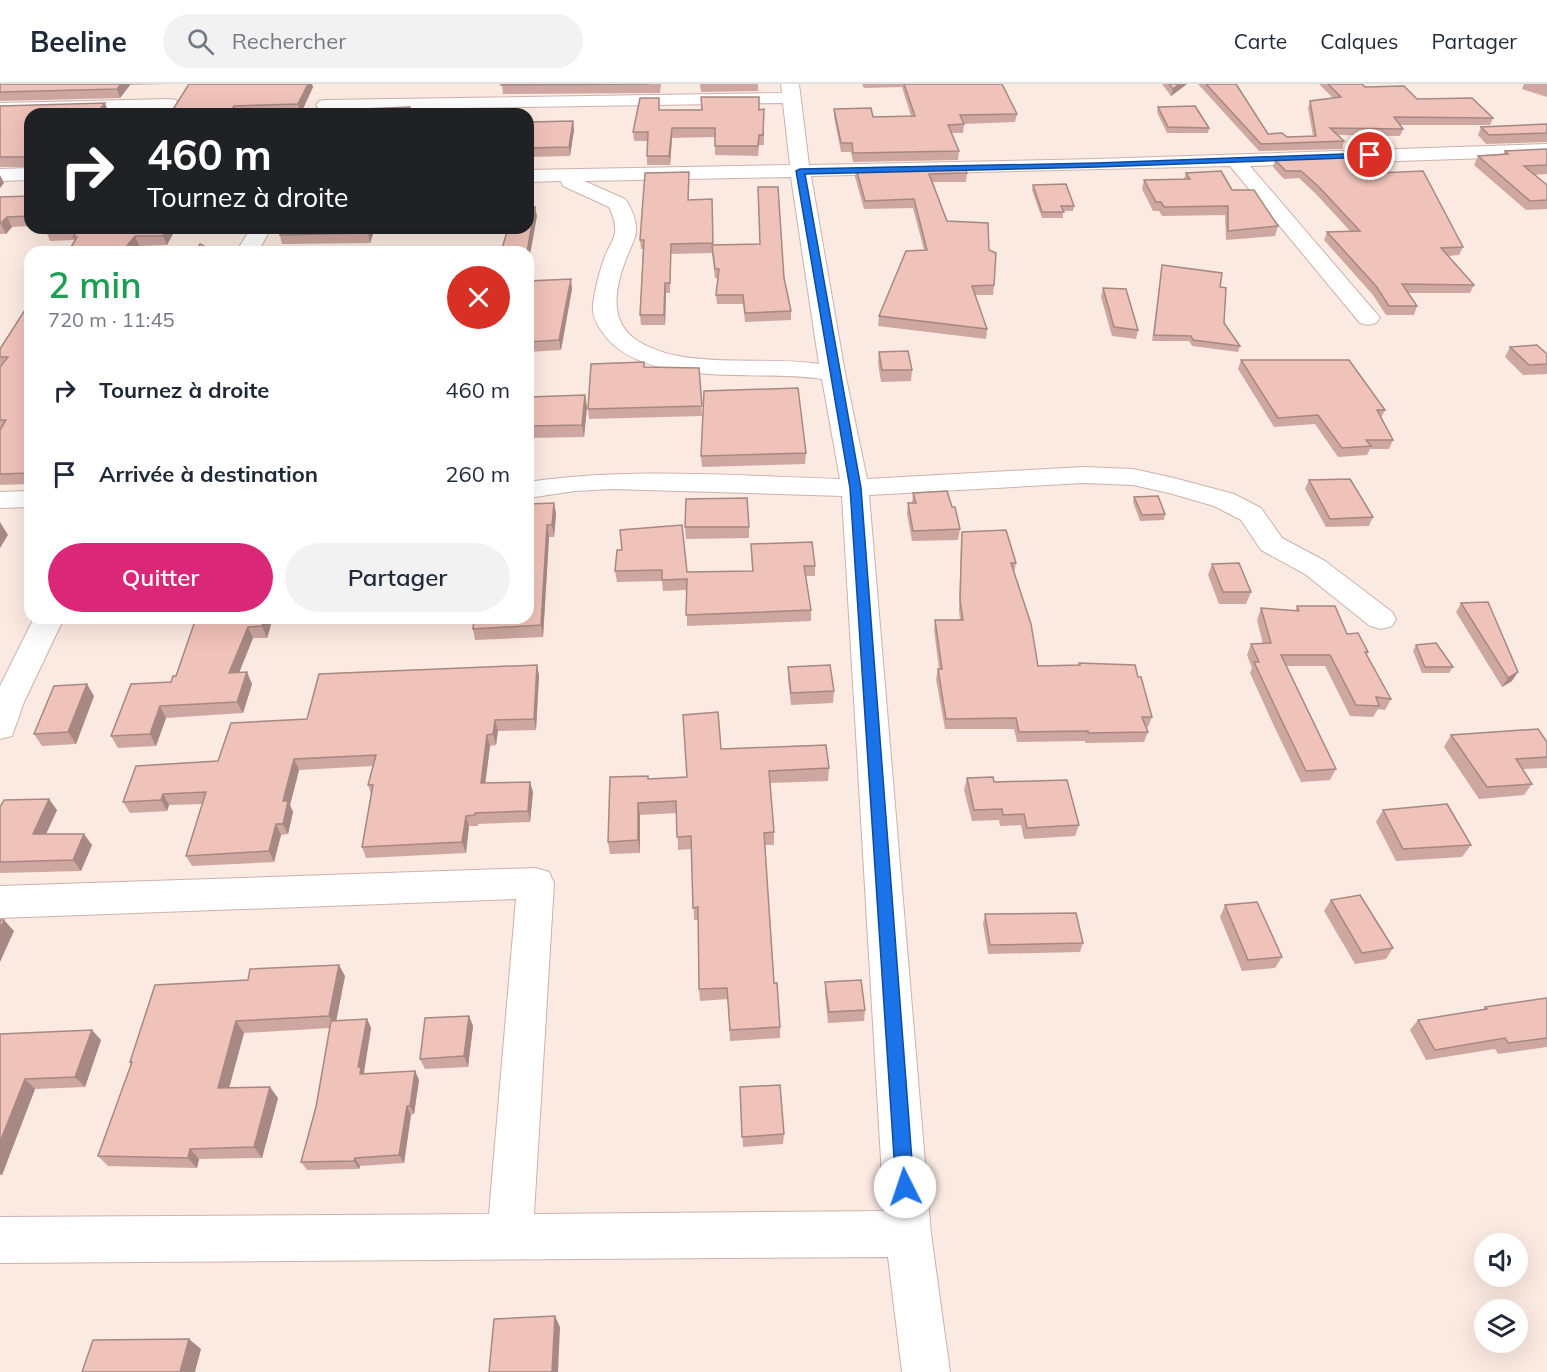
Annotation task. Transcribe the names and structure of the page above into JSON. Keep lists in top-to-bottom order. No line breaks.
{"page":{"header":"Beeline","search":"Rechercher","nav":["Carte","Calques","Partager"],"turn":["460 m","Tournez à droite"],"heading":["2 min","720 m · 11:45"],"list":[{"name":"Tournez à droite","value":"460 m"},{"name":"Arrivée à destination","value":"260 m"}],"buttons":["Quitter","Partager"]}}
